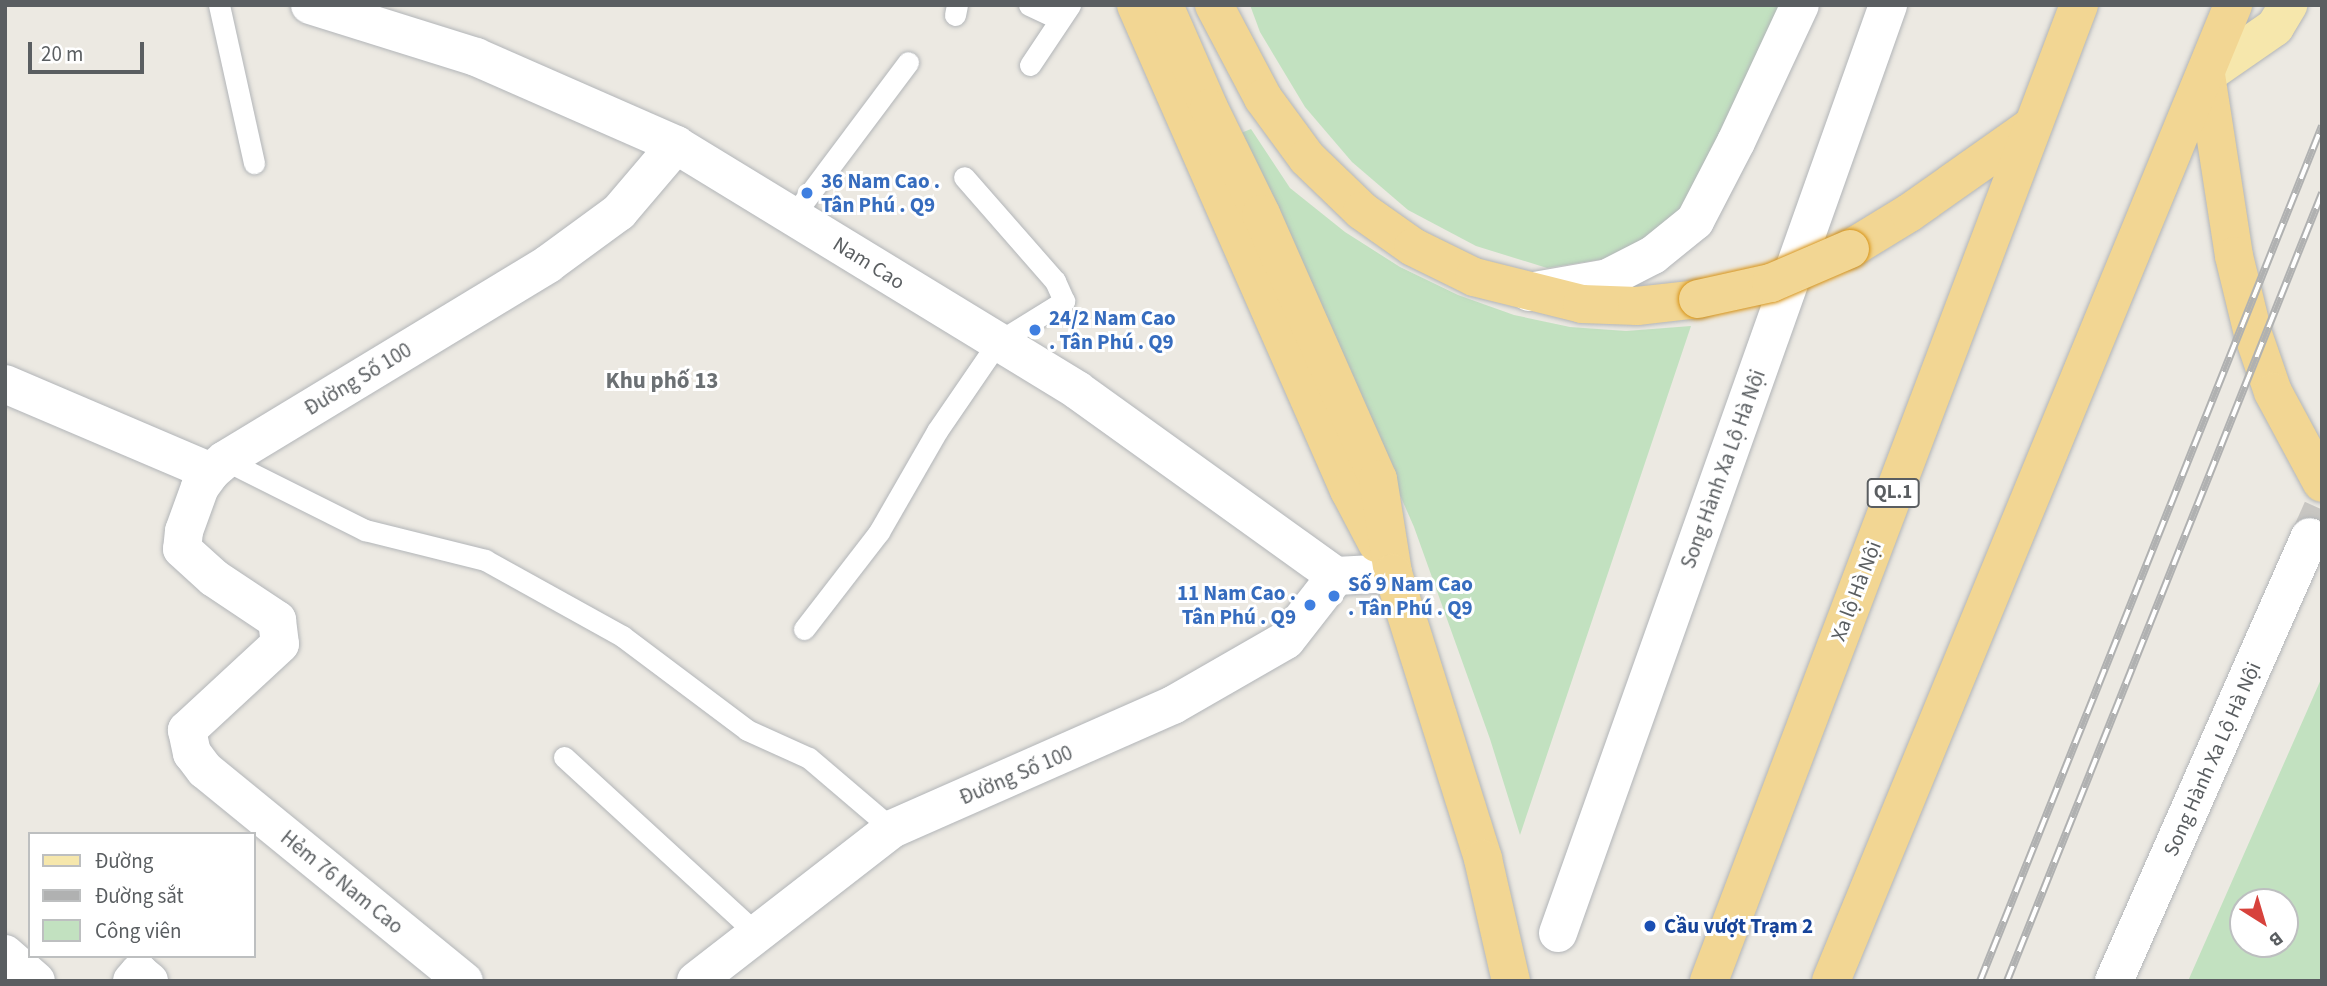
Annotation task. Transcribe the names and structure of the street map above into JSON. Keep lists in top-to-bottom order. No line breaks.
{"streets":{"highway":["QL.1","Xa lộ Hà Nội"],"street":["Nam Cao","Đường Số 100","Song Hành Xa Lộ Hà Nội","Hẻm 76 Nam Cao"]},"crossings":[["Nam Cao","Đường Số 100"],["Đường Số 100","Hẻm 76 Nam Cao"]],"districts":["Khu phố 13"],"places":["36 Nam Cao . Tân Phú . Q9","24/2 Nam Cao . Tân Phú . Q9","Số 9 Nam Cao . Tân Phú . Q9","11 Nam Cao . Tân Phú . Q9","Cầu vượt Trạm 2"],"legend":["Đường","Đường sắt","Công viên"],"scale_bar":"20 m","north":"bottom right"}
